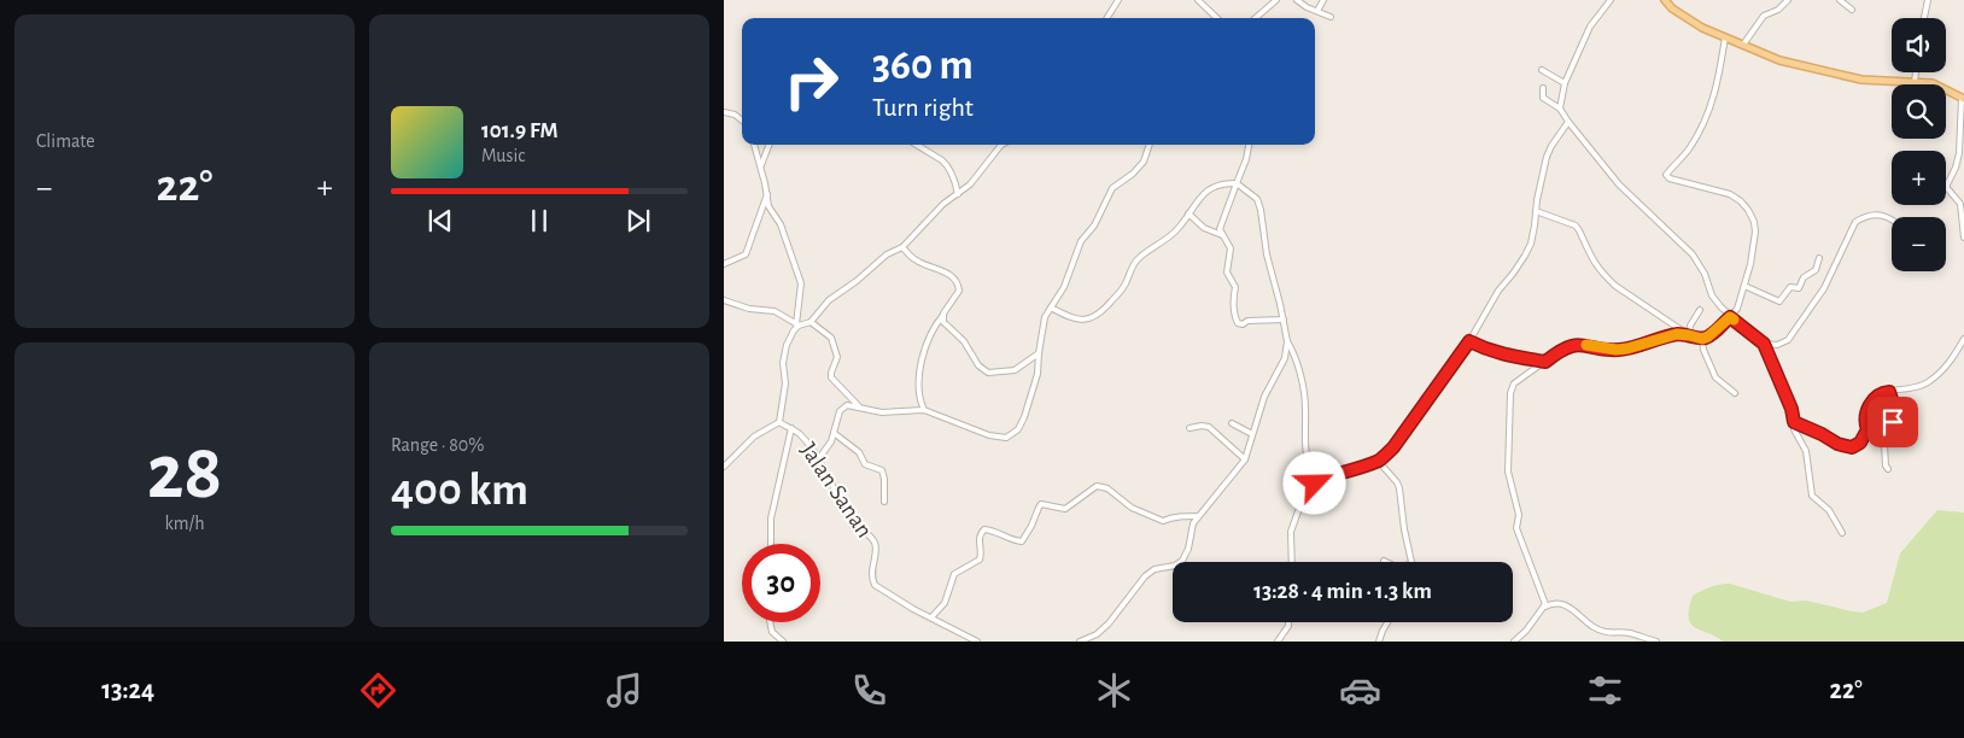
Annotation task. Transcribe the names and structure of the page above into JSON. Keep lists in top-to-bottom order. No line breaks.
{"streets":{"street":["Jalan Sanan"]},"page":{"tile":["Climate",["28","km/h"],["Range · 80%","400 km"]],"map_buttons":["+","−"],"turn":["360 m","Turn right"],"song":["101.9 FM","Music"],"heat":["−","22°","+"],"limit":"30","trip":"13:28 · 4 min · 1.3 km","tabs":["13:24","22°"]}}
